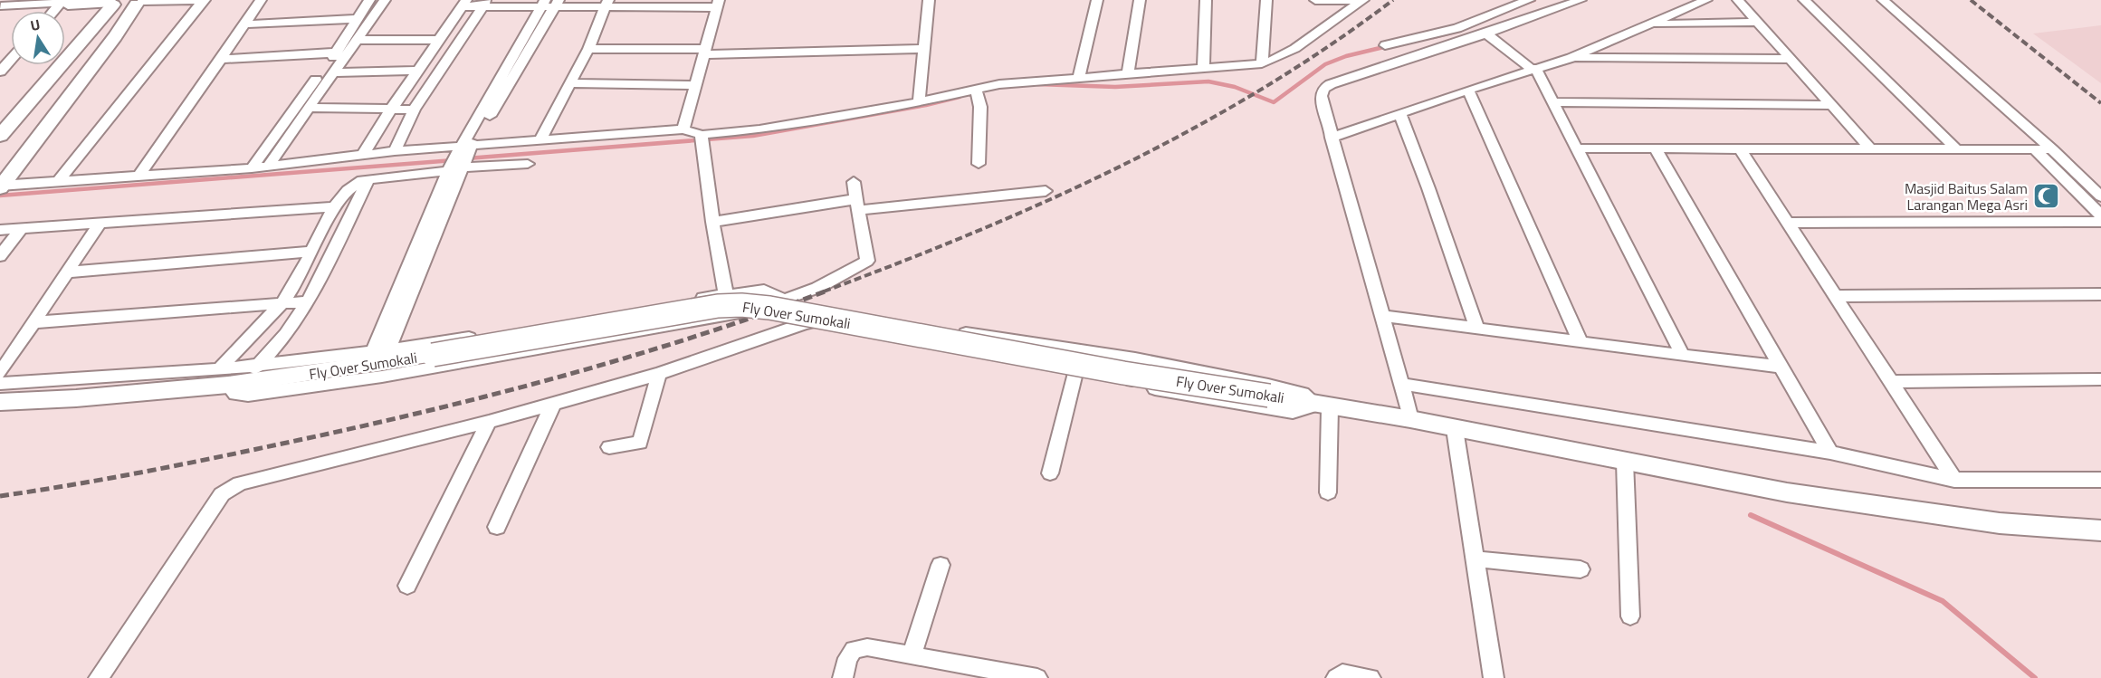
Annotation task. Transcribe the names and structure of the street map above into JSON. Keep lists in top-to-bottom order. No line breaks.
{"streets":{"main road":["Fly Over Sumokali"]},"places":{"mosque":["Masjid Baitus Salam Larangan Mega Asri"]},"north":"top"}
